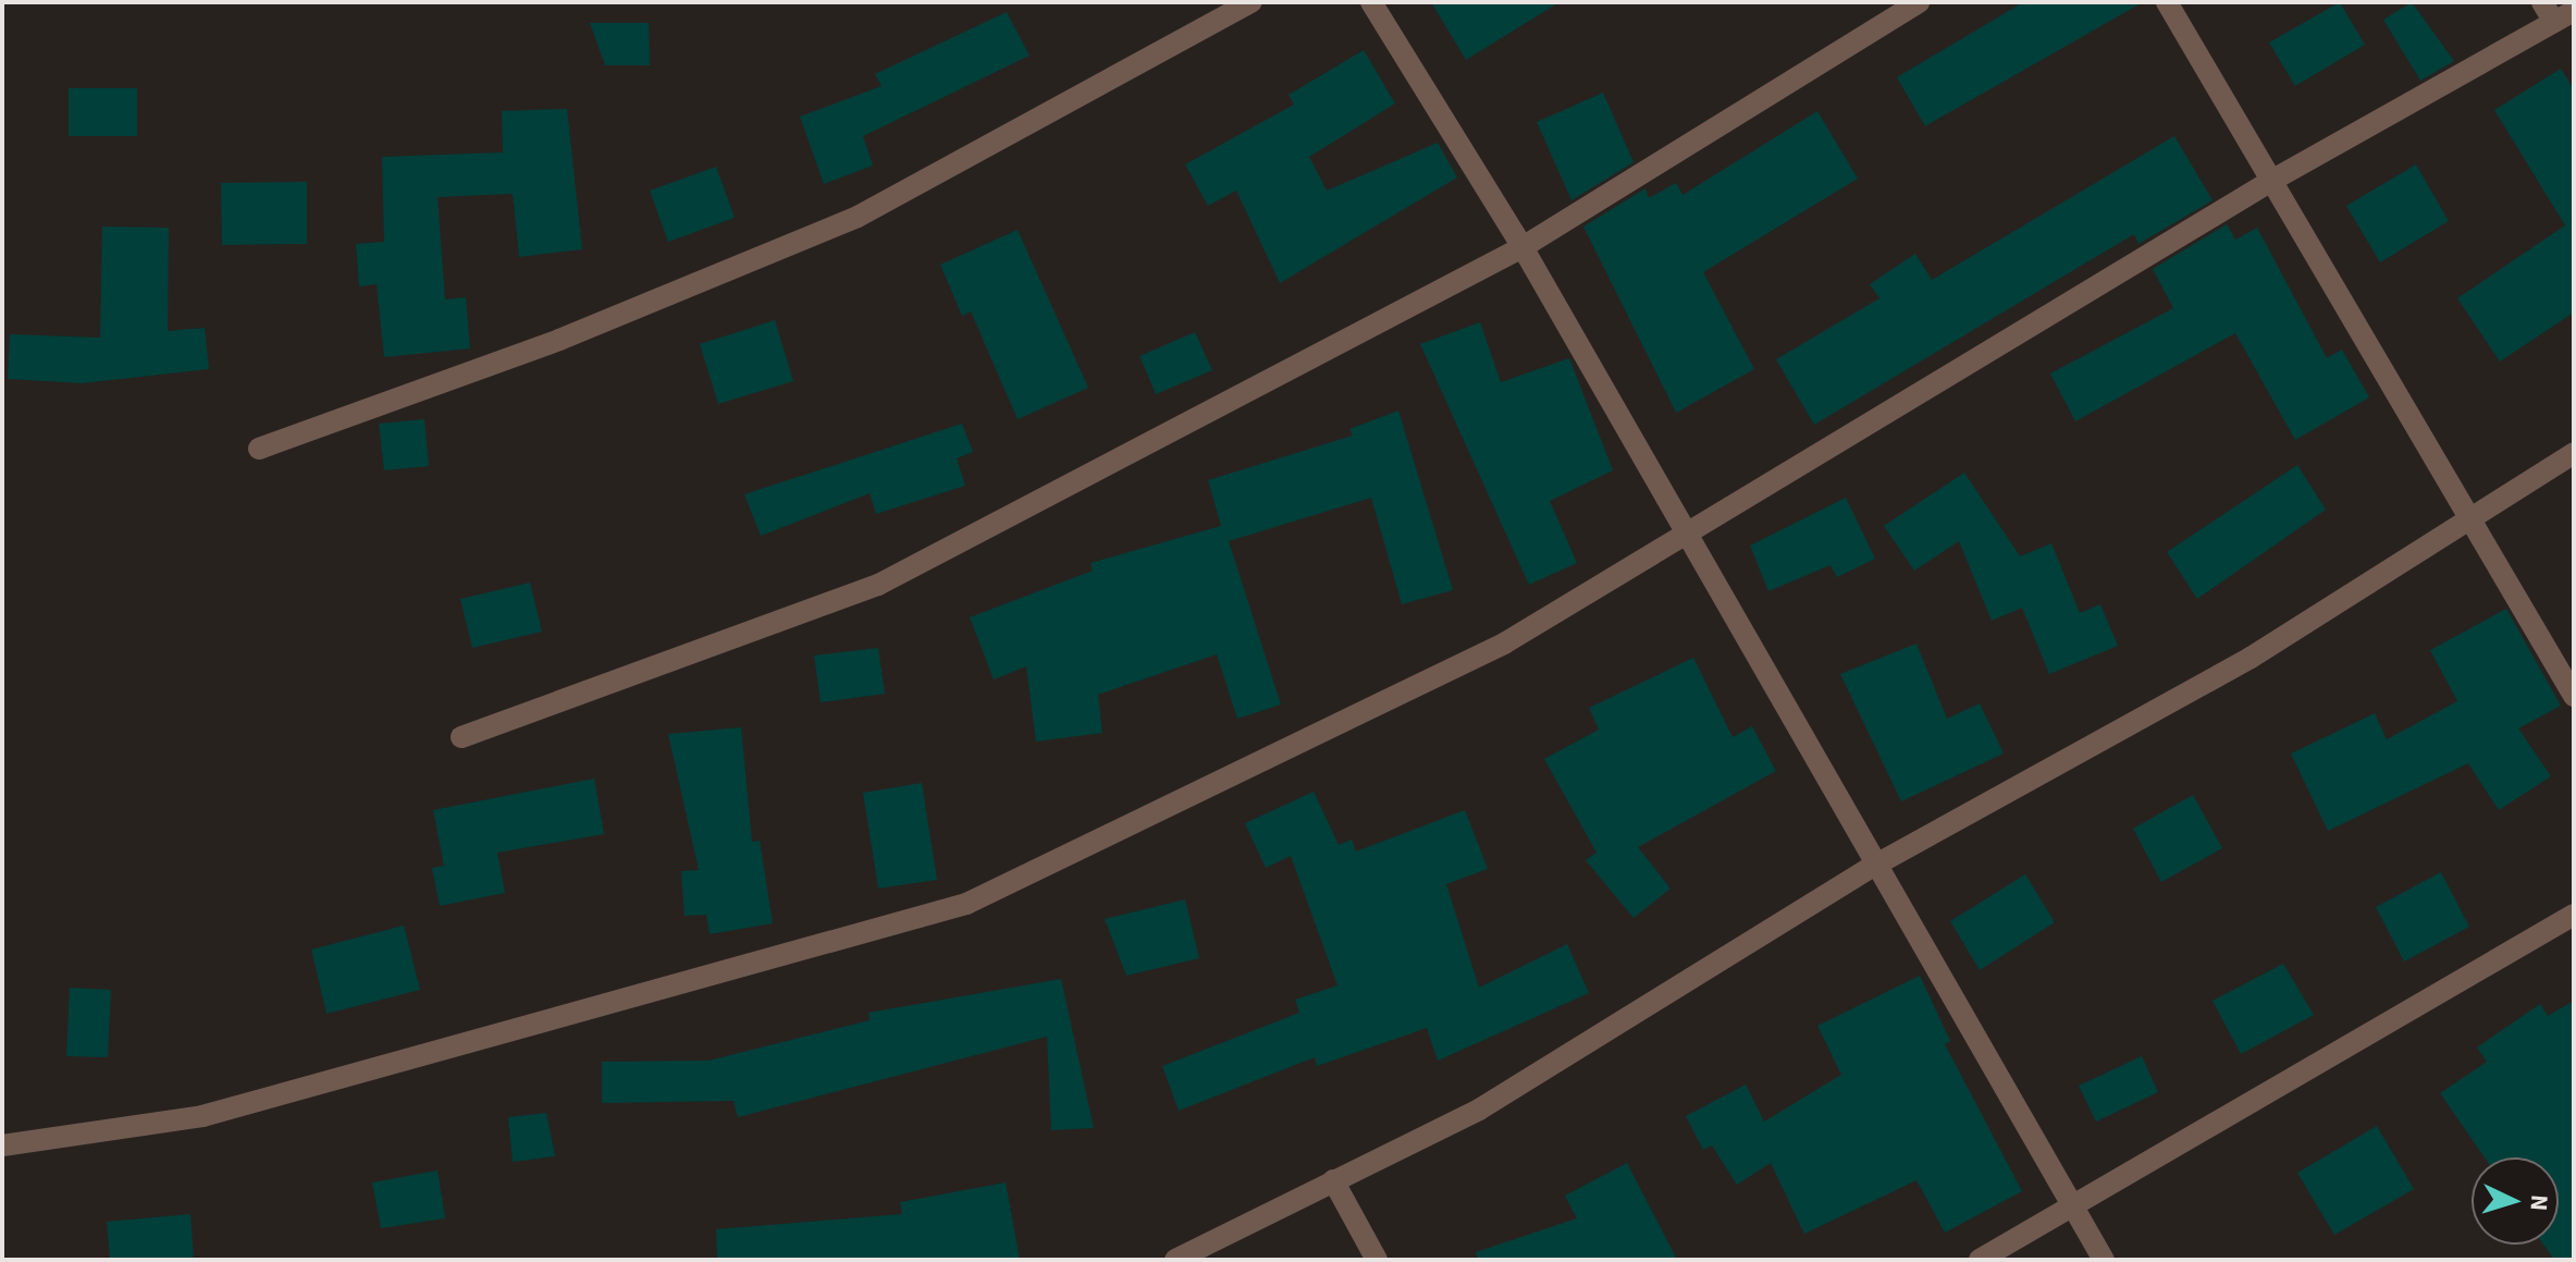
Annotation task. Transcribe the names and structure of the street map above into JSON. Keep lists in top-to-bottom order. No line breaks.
{"north":"right"}
